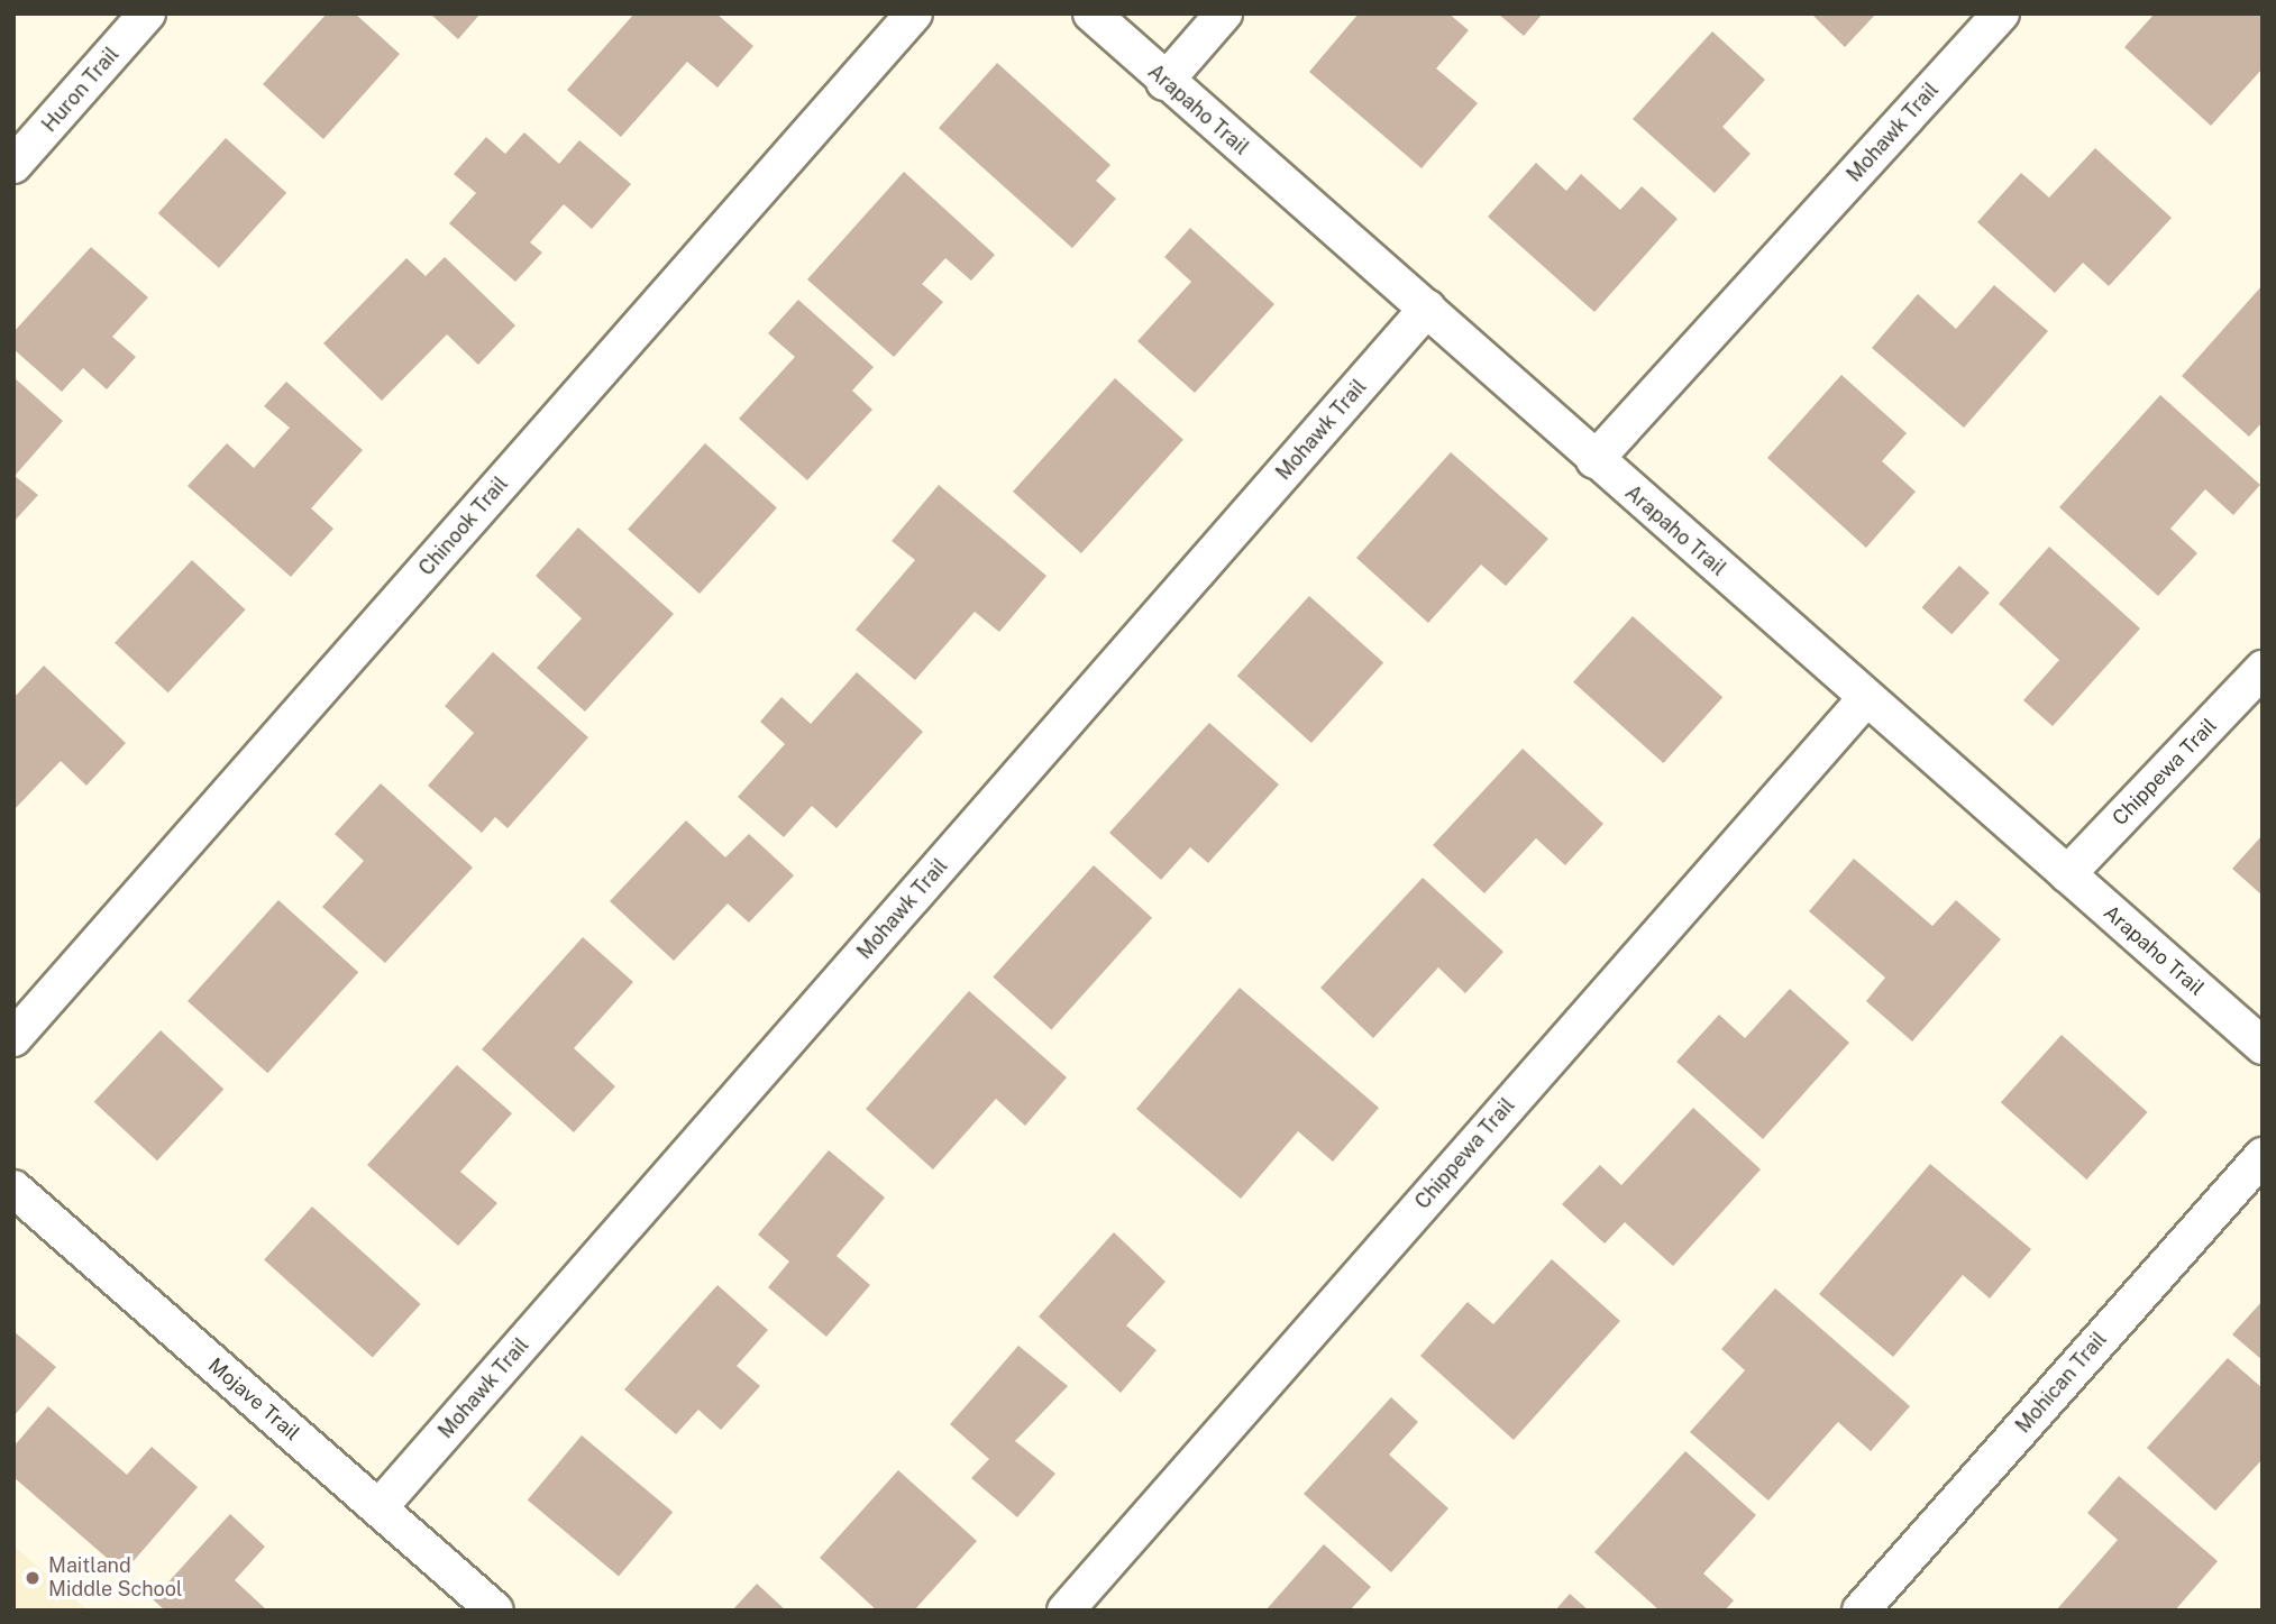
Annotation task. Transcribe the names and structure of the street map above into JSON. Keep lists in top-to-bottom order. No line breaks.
{"streets":{"street":["Huron Trail","Arapaho Trail","Mohawk Trail","Chinook Trail","Chippewa Trail","Mohican Trail","Mojave Trail"]},"crossings":[["Arapaho Trail","Mohawk Trail"],["Arapaho Trail","Chippewa Trail"],["Mohawk Trail","Mojave Trail"]],"places":["Maitland Middle School"]}
